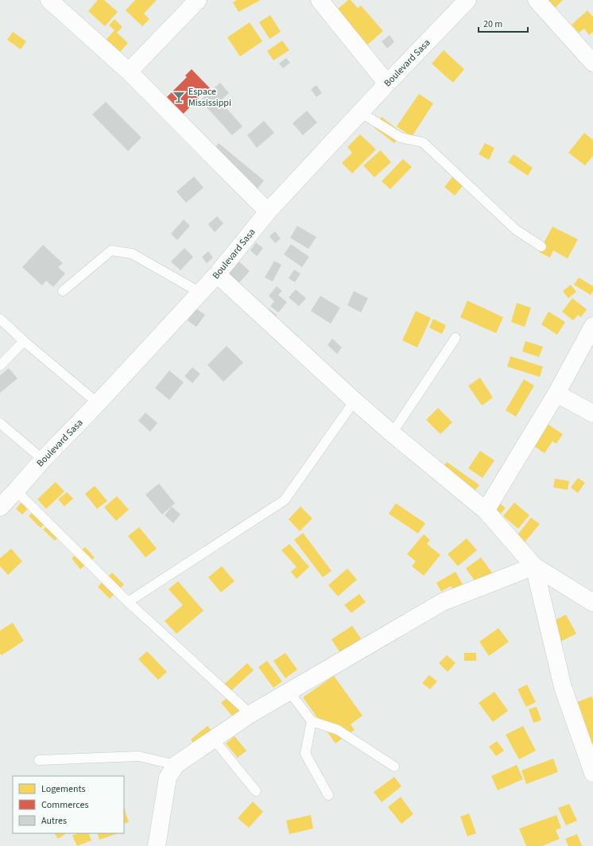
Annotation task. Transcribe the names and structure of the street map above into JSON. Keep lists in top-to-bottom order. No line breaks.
{"streets":{"street":["Boulevard Sasa"]},"places":{"bar":["Espace Mississippi"]},"legend":["Logements","Commerces","Autres"],"scale_bar":"20 m"}
